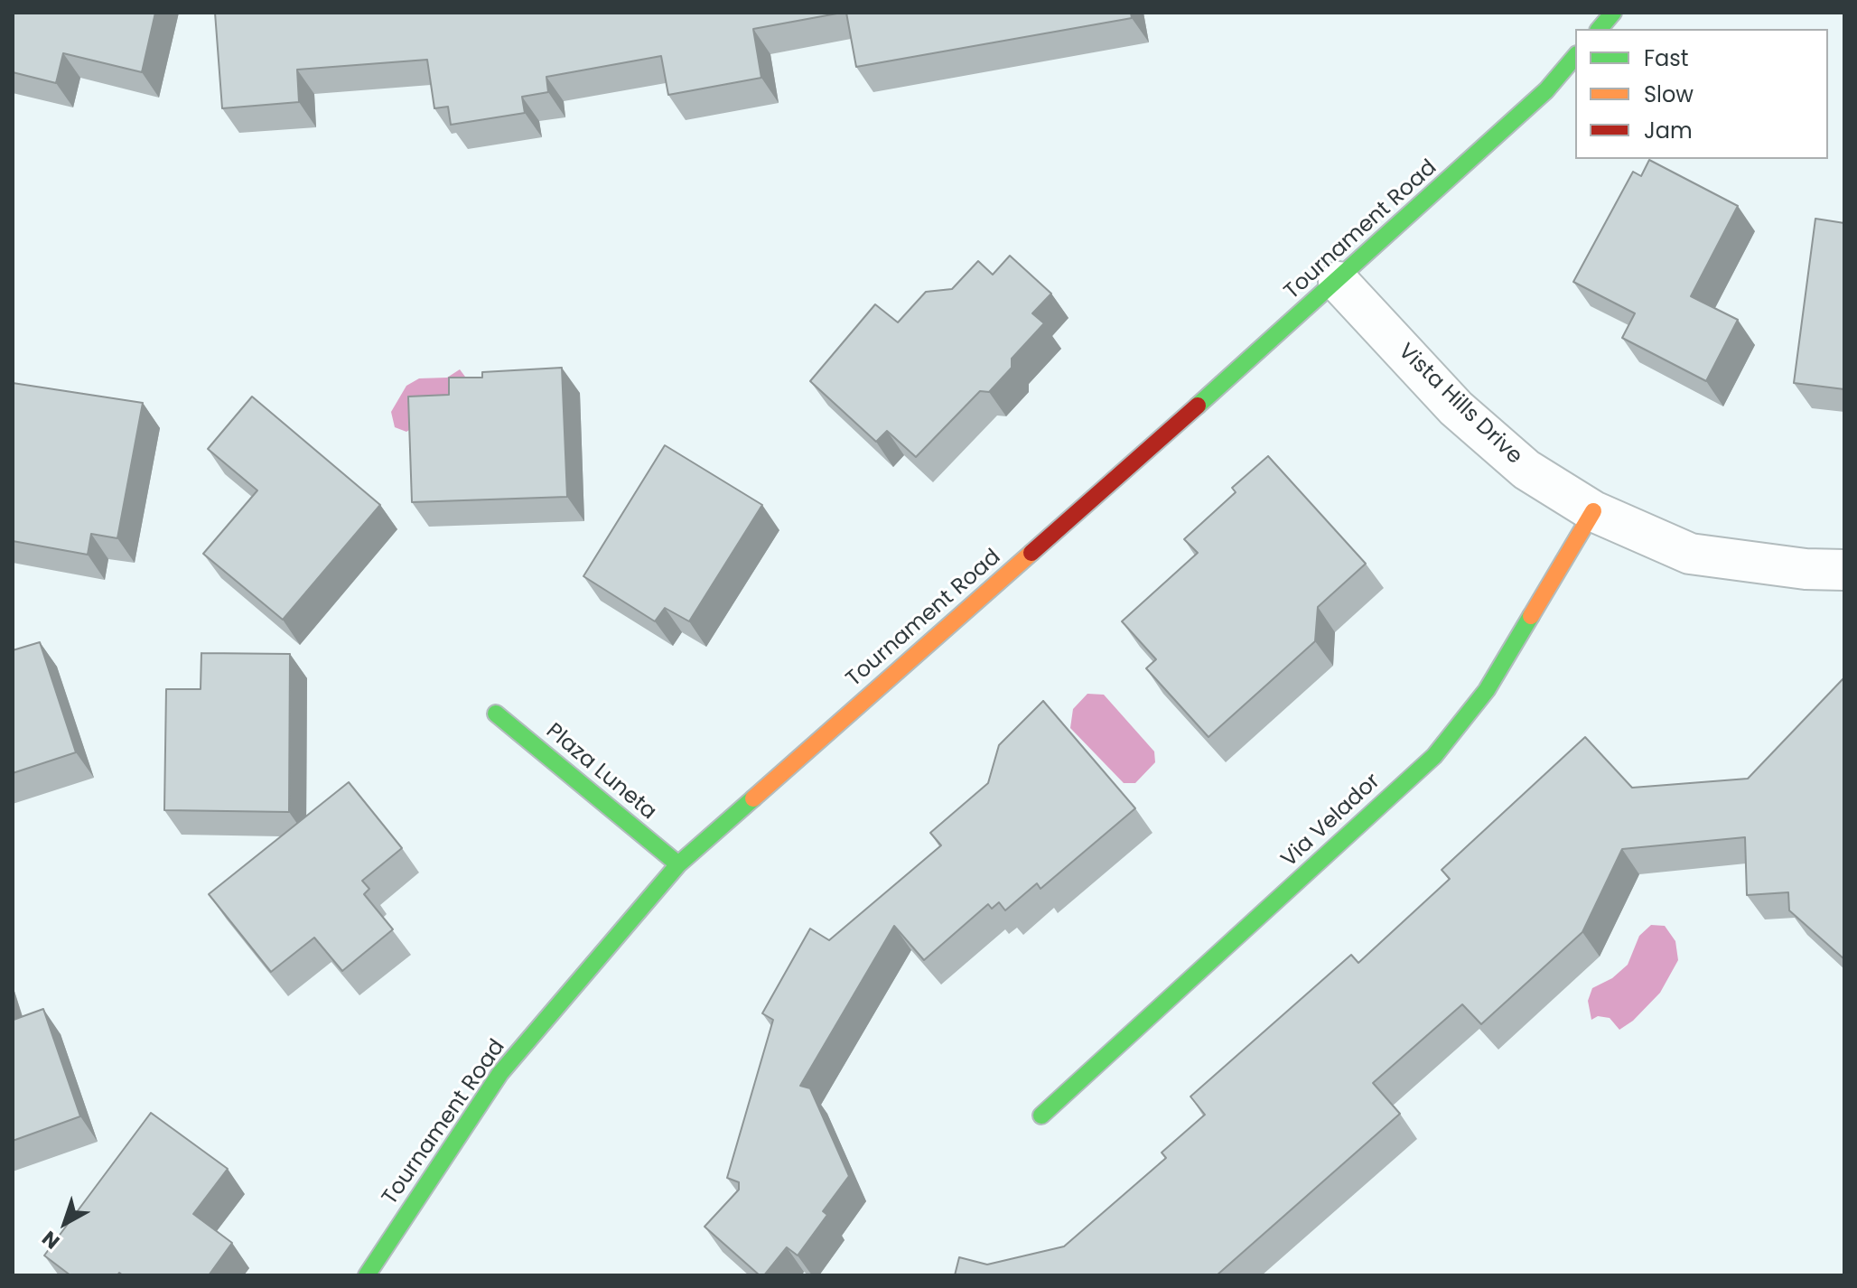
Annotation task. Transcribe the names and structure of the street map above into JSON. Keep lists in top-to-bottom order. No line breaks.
{"streets":{"street":["Tournament Road","Vista Hills Drive","Plaza Luneta","Via Velador"]},"crossings":[["Tournament Road","Vista Hills Drive"],["Tournament Road","Plaza Luneta"],["Vista Hills Drive","Via Velador"]],"legend":["Fast","Slow","Jam"],"north":"bottom left"}
